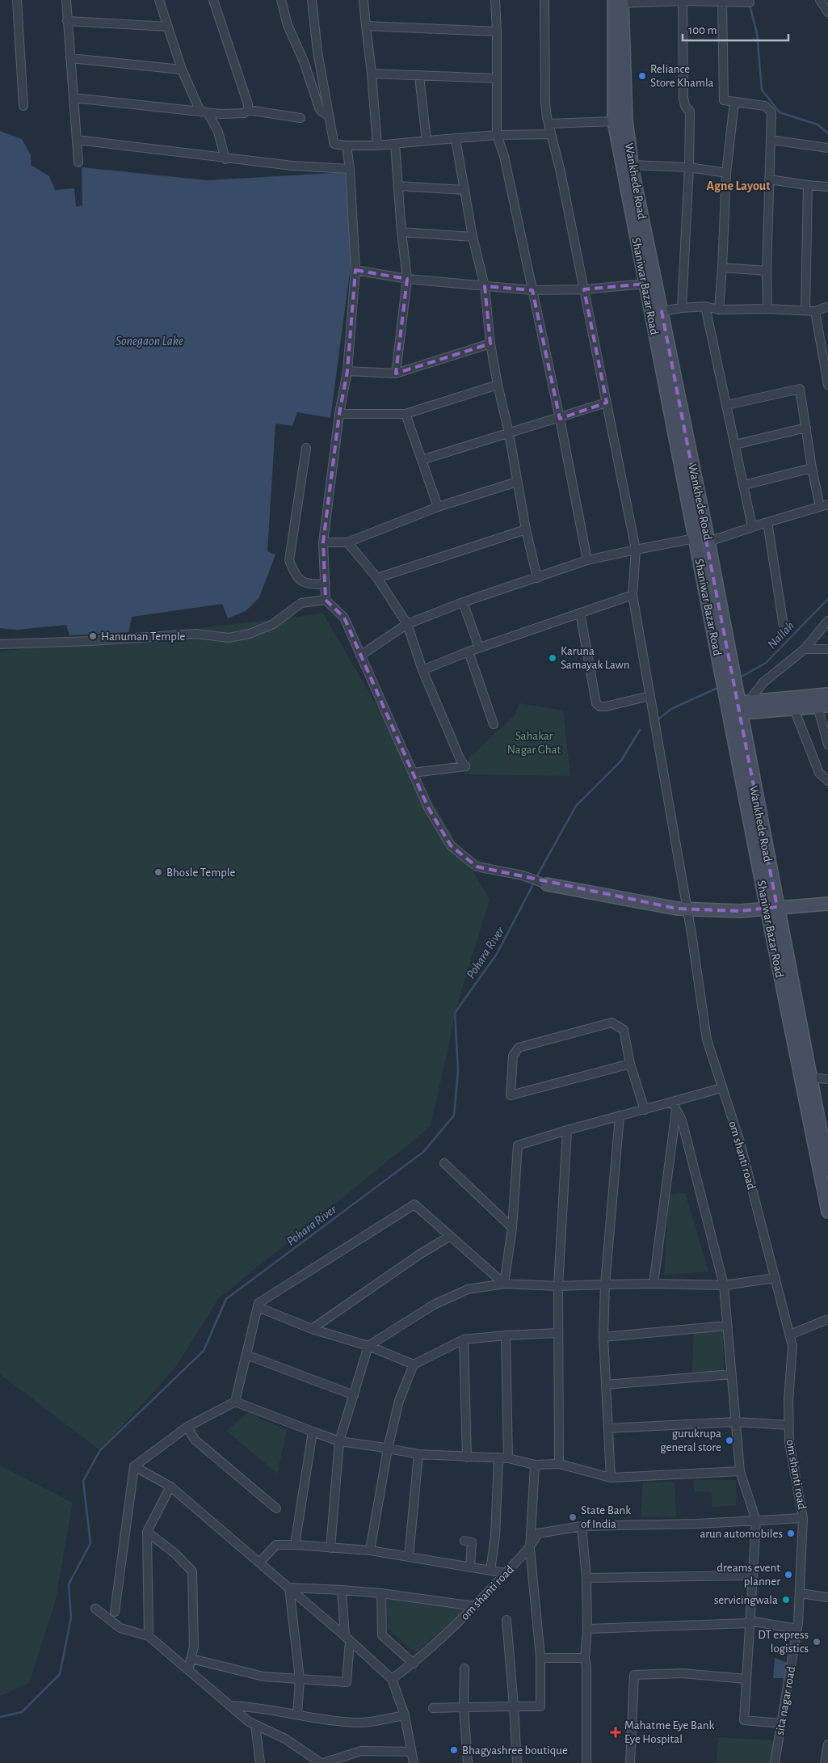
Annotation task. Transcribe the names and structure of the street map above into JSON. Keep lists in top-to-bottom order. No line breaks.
{"streets":{"main road":["Wankhede Road","Shaniwar Bazar Road"],"street":["om shanti road","sita nagar road"]},"crossings":[["Wankhede Road","Shaniwar Bazar Road"],["om shanti road","sita nagar road"]],"districts":["Agne Layout"],"water":["Sonegaon Lake","Nallah","Pohara River"],"parks":["Sahakar Nagar Ghat"],"places":{"other":["Reliance Store Khamla","Hanuman Temple","Karuna Samayak Lawn","Bhosle Temple","gurukrupa general store","State Bank of India","arun automobiles","dreams event planner","servicingwala","DT express logistics","Bhagyashree boutique"],"health":["Mahatme Eye Bank Eye Hospital"]},"scale_bar":"100 m"}
